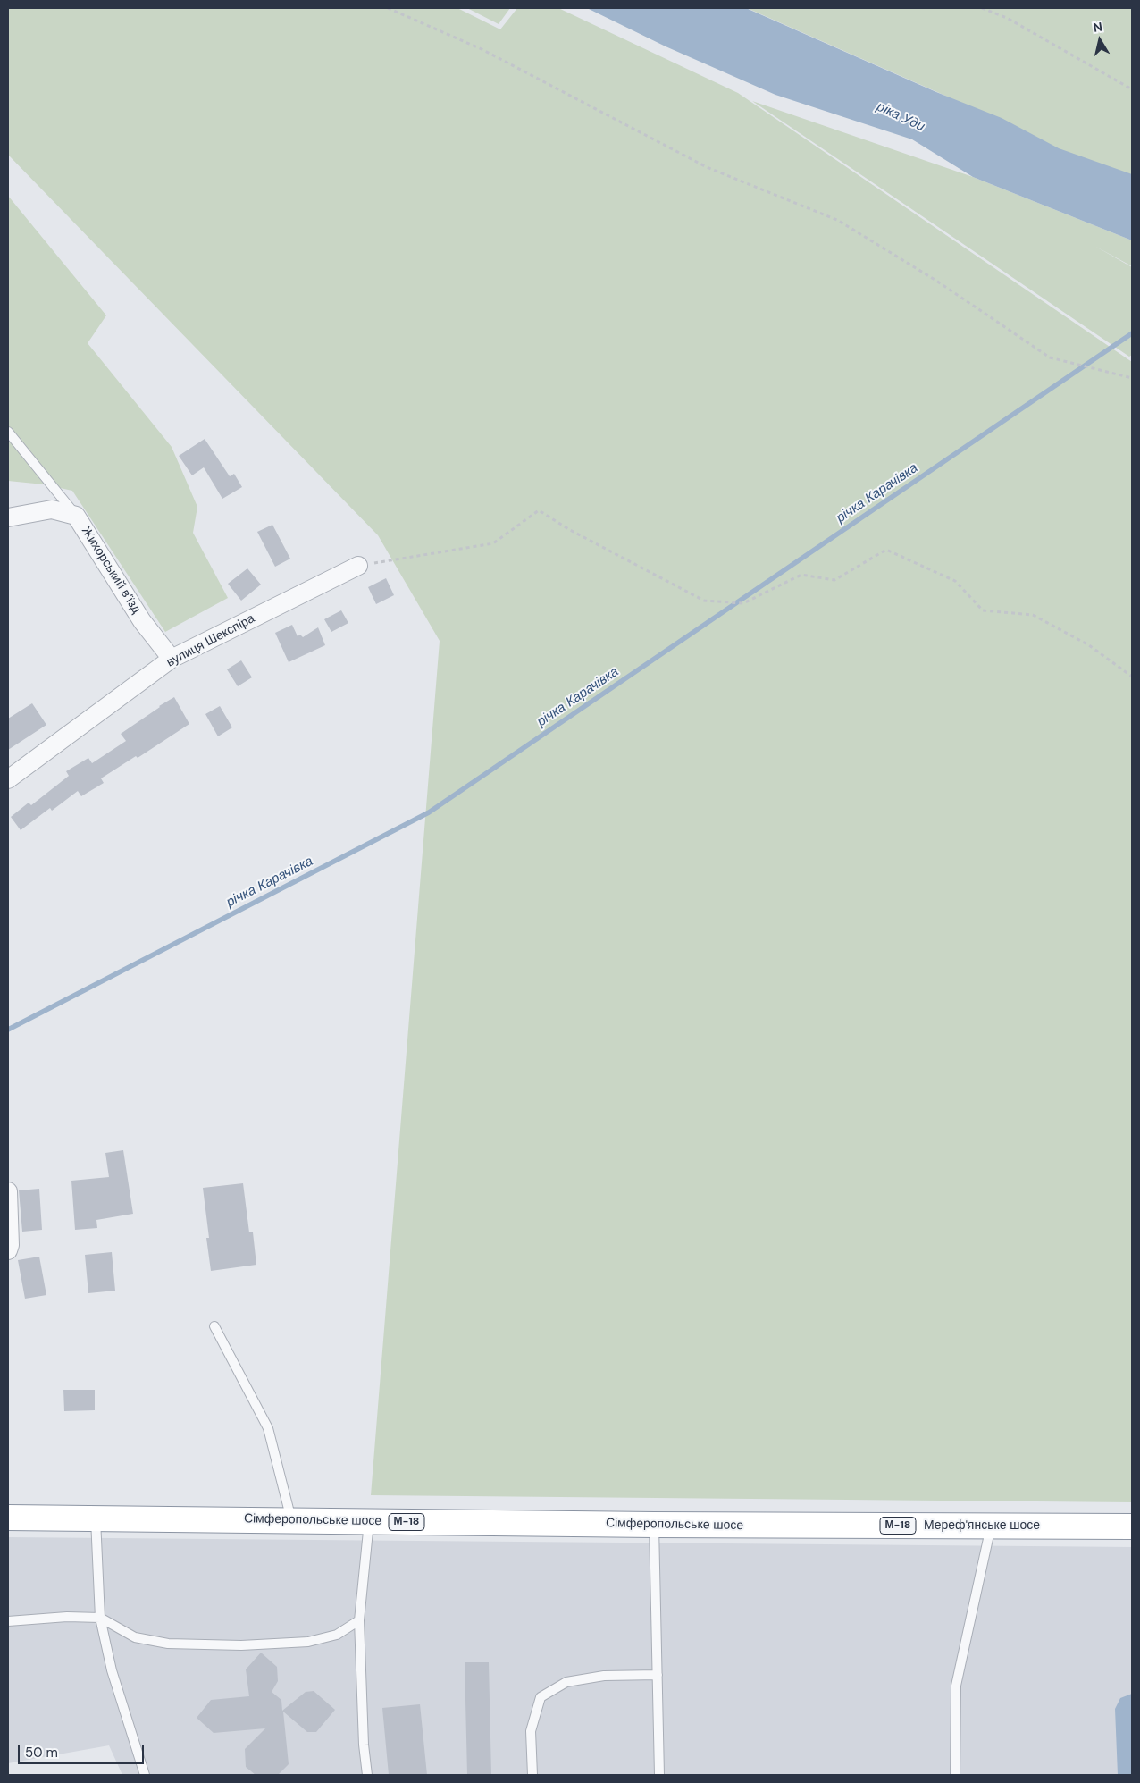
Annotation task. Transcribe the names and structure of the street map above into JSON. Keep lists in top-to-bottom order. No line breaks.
{"streets":{"highway":["Сімферопольське шосе","М-18","Мереф'янське шосе"],"street":["Жихорський в’їзд","вулиця Шекспіра"]},"crossings":[["Жихорський в’їзд","вулиця Шекспіра"],["Сімферопольське шосе","Мереф'янське шосе"]],"water":["ріка Уди","річка Карачівка"],"scale_bar":"50 m","north":"top"}
